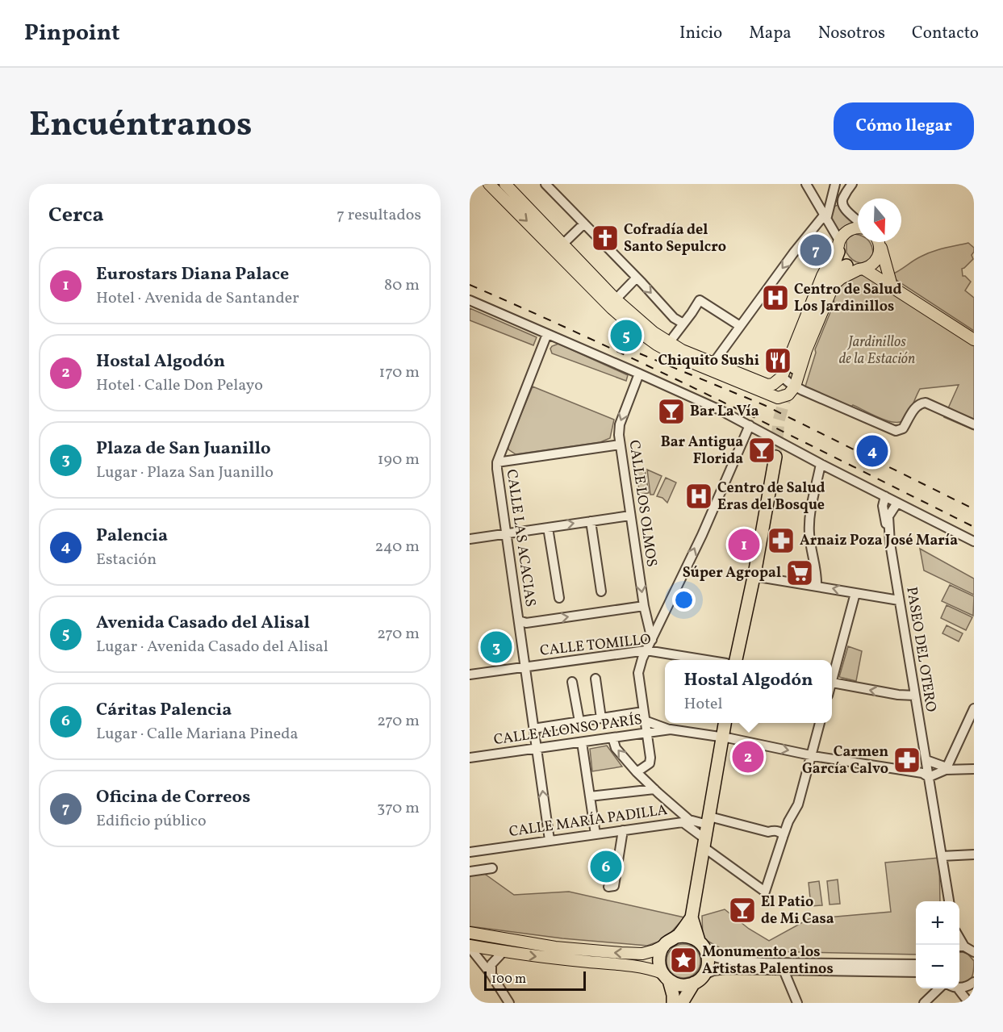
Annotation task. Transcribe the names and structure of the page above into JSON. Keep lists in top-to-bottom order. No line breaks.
{"streets":{"street":["CALLE LOS OLMOS","CALLE LAS ACACIAS","CALLE TOMILLO","PASEO DEL OTERO","CALLE ALONSO PARÍS","CALLE MARÍA PADILLA"]},"crossings":[["CALLE LAS ACACIAS","CALLE TOMILLO"],["CALLE LAS ACACIAS","CALLE ALONSO PARÍS"],["CALLE LAS ACACIAS","CALLE MARÍA PADILLA"],["PASEO DEL OTERO","CALLE ALONSO PARÍS"]],"parks":["Jardinillos de la Estación"],"places":{"church":["Cofradía del Santo Sepulcro"],"hospital":["Centro de Salud Los Jardinillos","Centro de Salud Eras del Bosque"],"restaurant":["Chiquito Sushi"],"bar":["Bar La Vía","Bar Antigua Florida","El Patio de Mi Casa"],"pharmacy":["Arnaiz Poza José María","Carmen García Calvo"],"supermarket":["Súper Agropal"],"place":["Monumento a los Artistas Palentinos"]},"scale_bar":"100 m","north":"bottom","page":{"header":"Pinpoint","nav":["Inicio","Mapa","Nosotros","Contacto"],"title":"Encuéntranos","buttons":"Cómo llegar","heading":["Cerca","7 resultados"],"pins":["7","5","4","1","3","2","6"],"list":[{"mark":"1","name":"Eurostars Diana Palace","note":"Hotel · Avenida de Santander","value":"80 m"},{"mark":"2","name":"Hostal Algodón","note":"Hotel · Calle Don Pelayo","value":"170 m"},{"mark":"3","name":"Plaza de San Juanillo","note":"Lugar · Plaza San Juanillo","value":"190 m"},{"mark":"4","name":"Palencia","note":"Estación","value":"240 m"},{"mark":"5","name":"Avenida Casado del Alisal","note":"Lugar · Avenida Casado del Alisal","value":"270 m"},{"mark":"6","name":"Cáritas Palencia","note":"Lugar · Calle Mariana Pineda","value":"270 m"},{"mark":"7","name":"Oficina de Correos","note":"Edificio público","value":"370 m"}],"popup":["Hostal Algodón","Hotel"],"map_buttons":["+","−"],"scale":"100 m"}}
